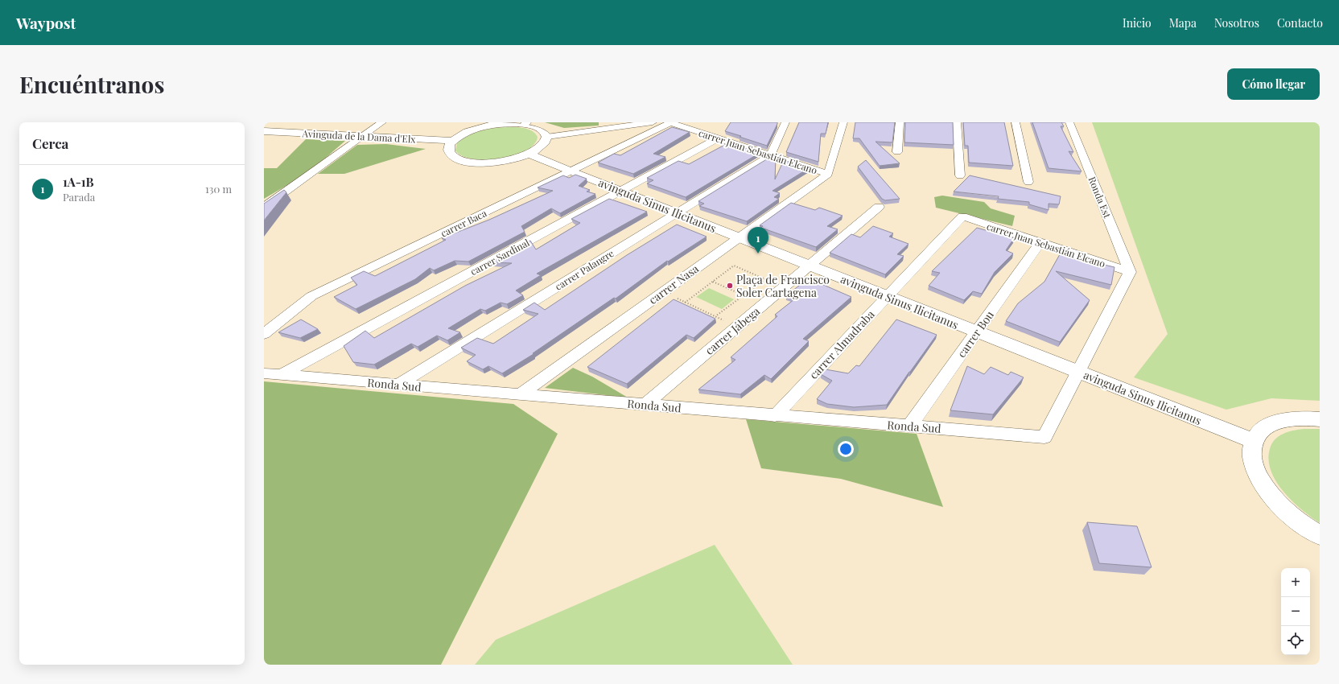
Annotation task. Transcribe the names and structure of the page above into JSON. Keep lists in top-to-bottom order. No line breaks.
{"streets":{"street":["Avinguda de la Dama d'Elx","carrer Juan Sebastián Elcano","Ronda Est","avinguda Sinus Ilicitanus","carrer Baca","carrer Sardinal","carrer Palangre","carrer Nasa","carrer Jábega","carrer Bou","carrer Almadraba","Ronda Sud"]},"crossings":[["carrer Juan Sebastián Elcano","Ronda Est"],["carrer Juan Sebastián Elcano","carrer Baca"],["carrer Juan Sebastián Elcano","carrer Sardinal"],["carrer Juan Sebastián Elcano","carrer Palangre"],["carrer Juan Sebastián Elcano","carrer Nasa"],["carrer Juan Sebastián Elcano","carrer Bou"],["carrer Juan Sebastián Elcano","carrer Almadraba"],["avinguda Sinus Ilicitanus","carrer Baca"],["avinguda Sinus Ilicitanus","carrer Sardinal"],["avinguda Sinus Ilicitanus","carrer Palangre"],["avinguda Sinus Ilicitanus","carrer Nasa"],["avinguda Sinus Ilicitanus","carrer Jábega"],["avinguda Sinus Ilicitanus","carrer Bou"],["avinguda Sinus Ilicitanus","carrer Almadraba"],["avinguda Sinus Ilicitanus","Ronda Sud"],["carrer Sardinal","Ronda Sud"],["carrer Palangre","Ronda Sud"],["carrer Nasa","Ronda Sud"],["carrer Jábega","Ronda Sud"],["carrer Bou","Ronda Sud"],["carrer Almadraba","Ronda Sud"]],"places":["Plaça de Francisco Soler Cartagena"],"page":{"header":"Waypost","nav":["Inicio","Mapa","Nosotros","Contacto"],"buttons":"Cómo llegar","title":"Encuéntranos","heading":"Cerca","list":[{"mark":"1","name":"1A-1B","note":"Parada","value":"130 m"}],"pins":"1","map_buttons":["+","−"]}}
